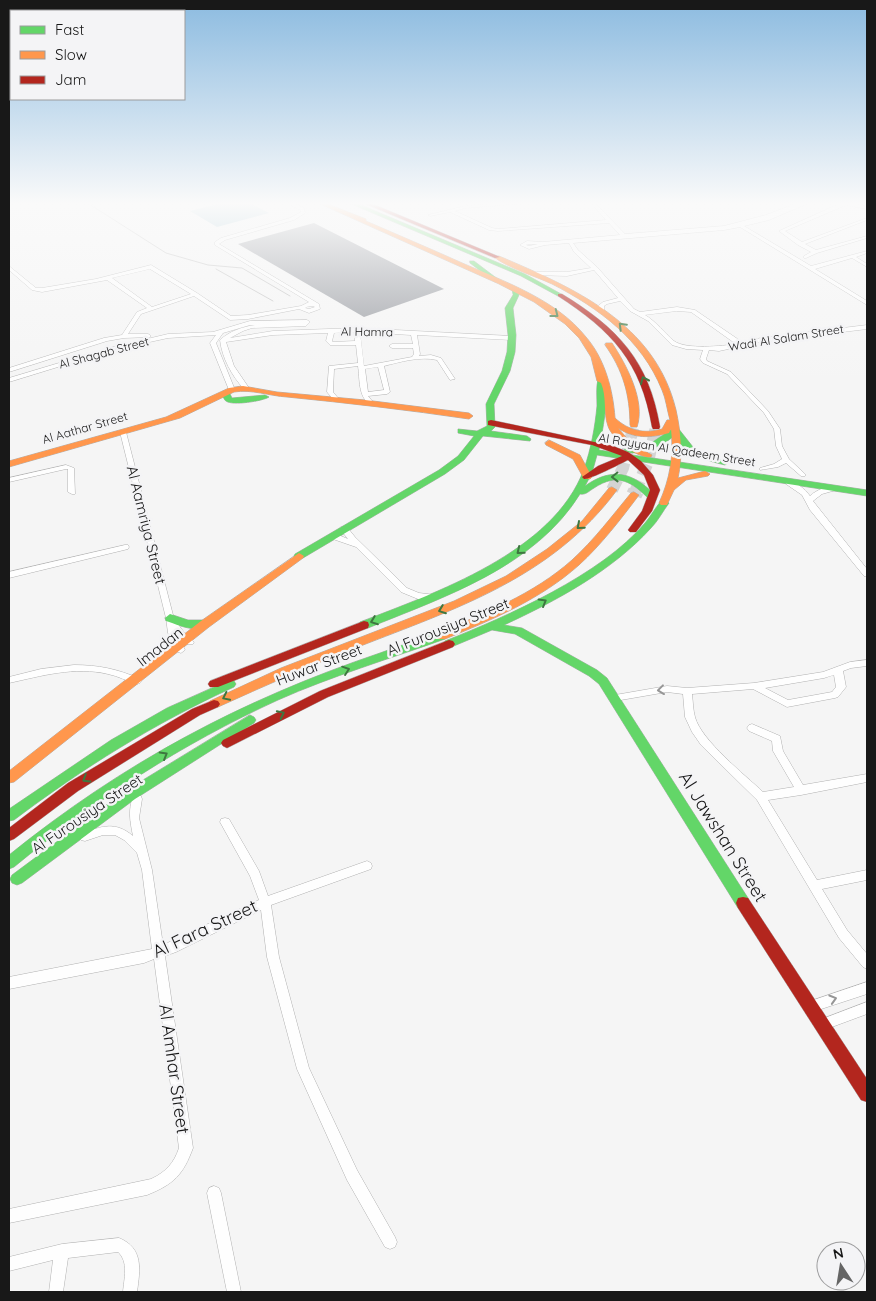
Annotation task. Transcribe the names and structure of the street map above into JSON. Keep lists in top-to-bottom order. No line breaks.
{"streets":{"main road":["Al Aathar Street","Al Rayyan Al Qadeem Street","Al Furousiya Street","Imadan","Huwar Street","Al Jawshan Street"],"street":["Al Hamra","Wadi Al Salam Street","Al Shagab Street","Al Aamriya Street","Al Fara Street","Al Amhar Street"]},"crossings":[["Al Aathar Street","Al Aamriya Street"],["Al Rayyan Al Qadeem Street","Al Furousiya Street"],["Al Rayyan Al Qadeem Street","Imadan"],["Al Aamriya Street","Imadan"],["Al Furousiya Street","Al Jawshan Street"],["Al Furousiya Street","Al Amhar Street"],["Al Fara Street","Al Amhar Street"]],"legend":["Fast","Slow","Jam"],"north":"top"}
